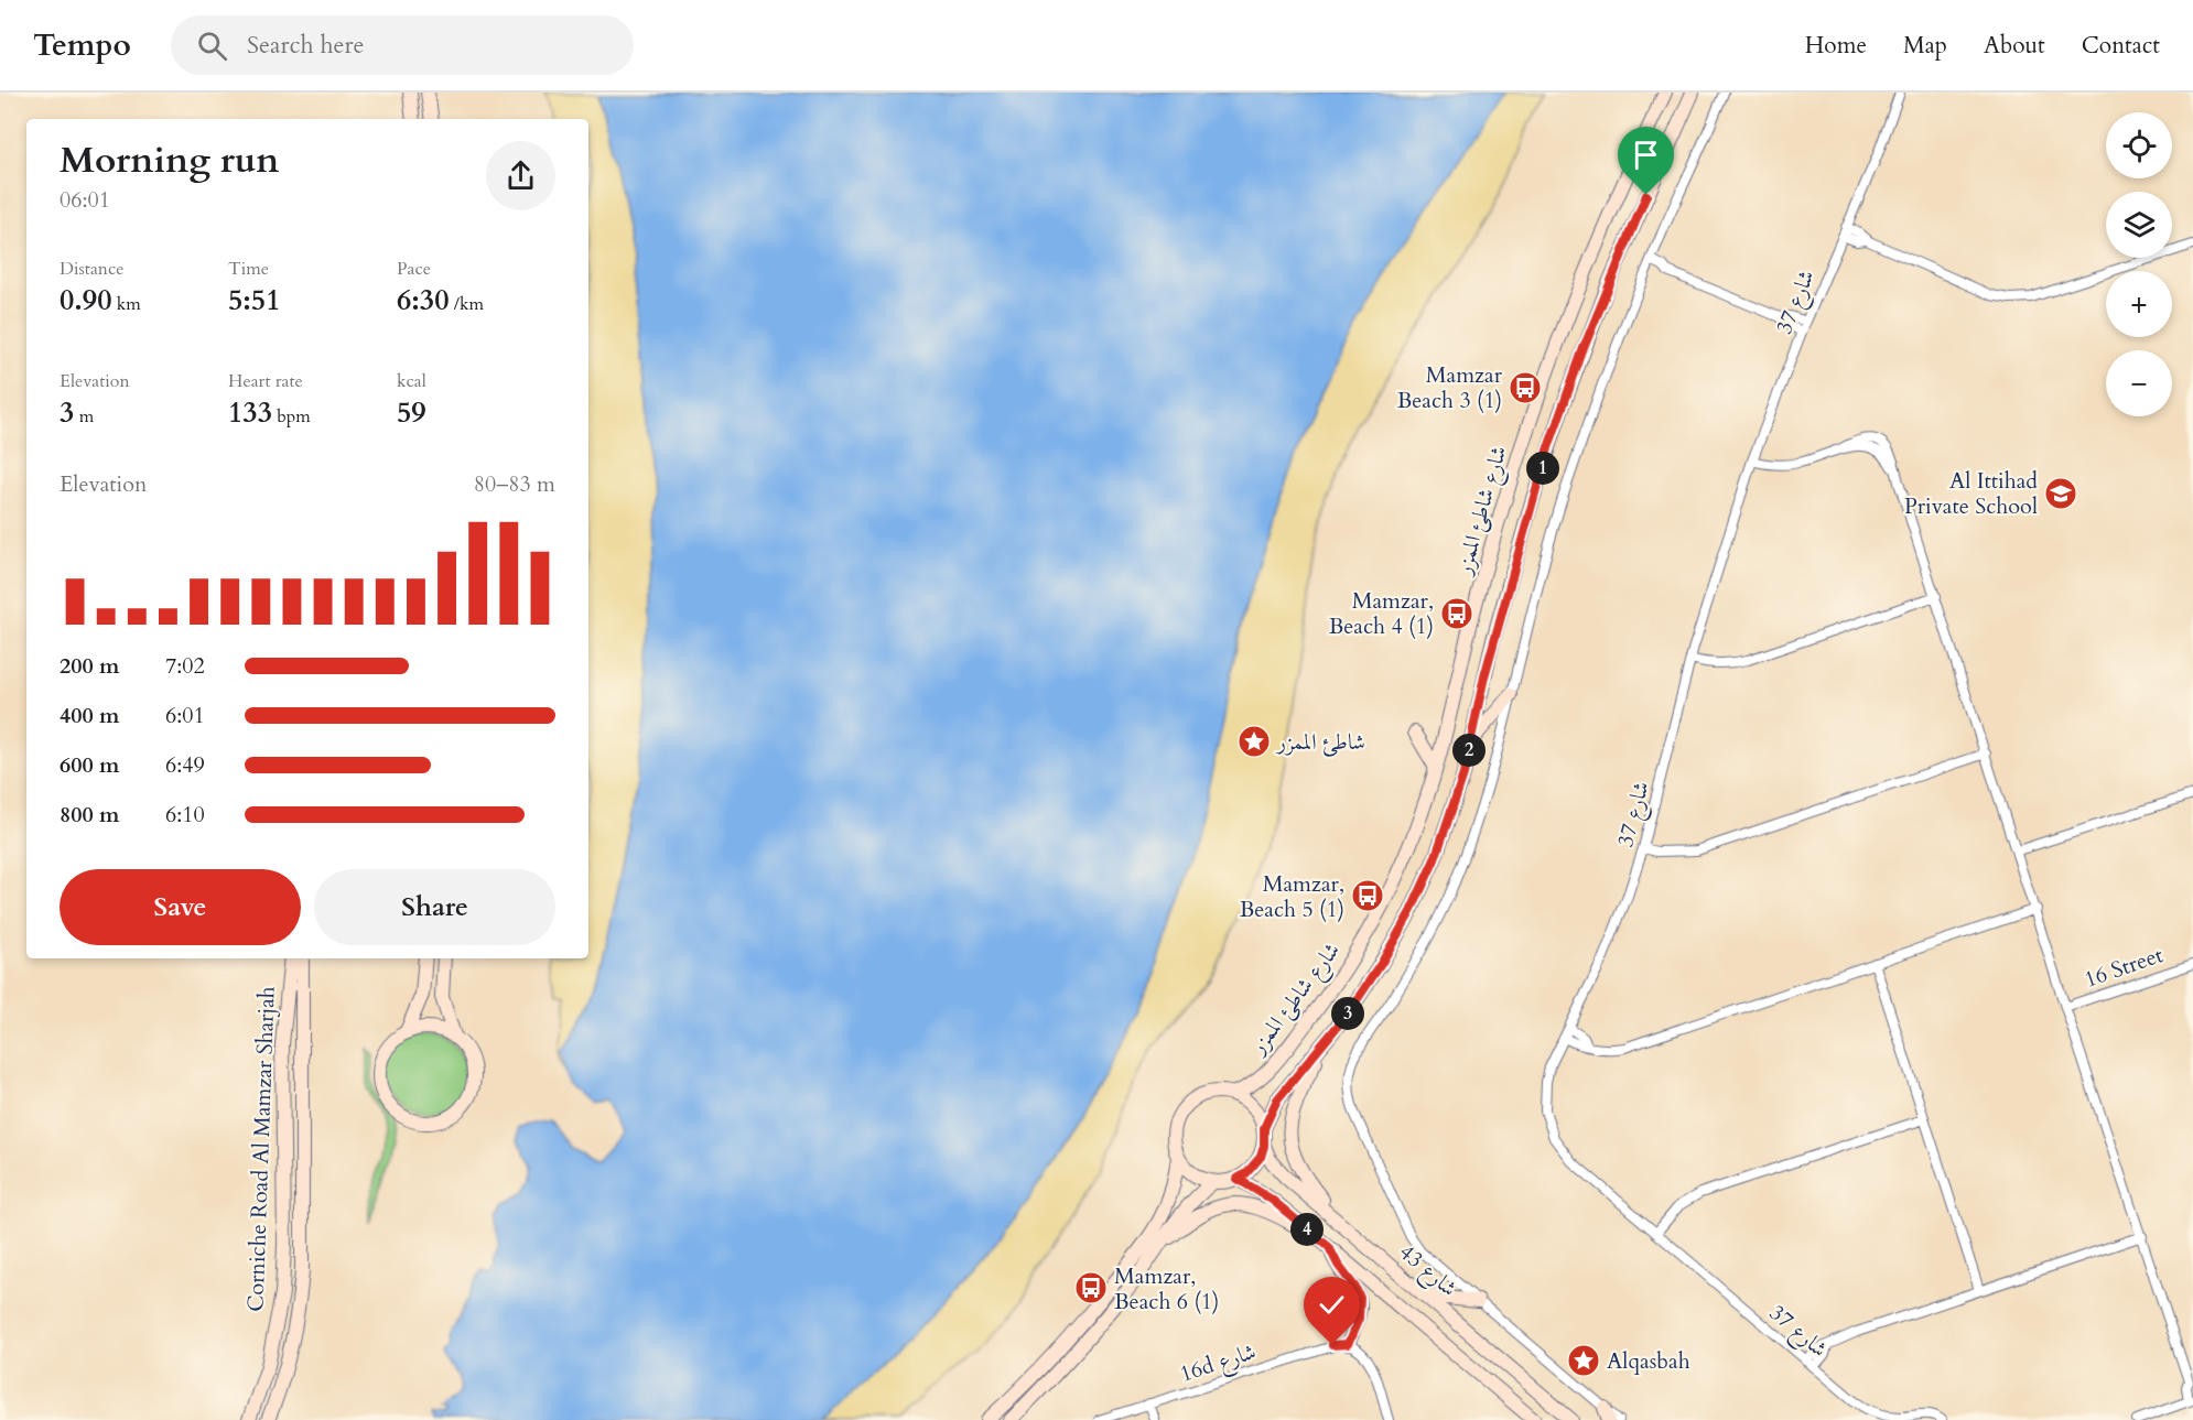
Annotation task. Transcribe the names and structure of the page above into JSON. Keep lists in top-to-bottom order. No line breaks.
{"streets":{"main road":["شارع شاطئ الممزر","Corniche Road Al Mamzar Sharjah","شارع 43"],"street":["شارع 37","16 Street","16d شارع"]},"crossings":[["شارع شاطئ الممزر","شارع 43"]],"places":{"bus stop":["Mamzar Beach 3 (1)","Mamzar, Beach 4 (1)","Mamzar, Beach 5 (1)","Mamzar, Beach 6 (1)"],"school or university":["Al Ittihad Private School"],"place":["شاطئ الممزر","Alqasbah"]},"page":{"header":"Tempo","search":"Search here","nav":["Home","Map","About","Contact"],"map_buttons":["+","−"],"heading":["Morning run","06:01"],"stats":[["Distance","0.90 km"],["Time","5:51"],["Pace","6:30 /km"],["Elevation","3 m"],["Heart rate","133 bpm"],["kcal","59"]],"pins":["1","2","3","4"],"chart":["Elevation","80–83 m"],"list":[{"name":"200 m","note":"7:02"},{"name":"400 m","note":"6:01"},{"name":"600 m","note":"6:49"},{"name":"800 m","note":"6:10"}],"buttons":["Save","Share"]}}
